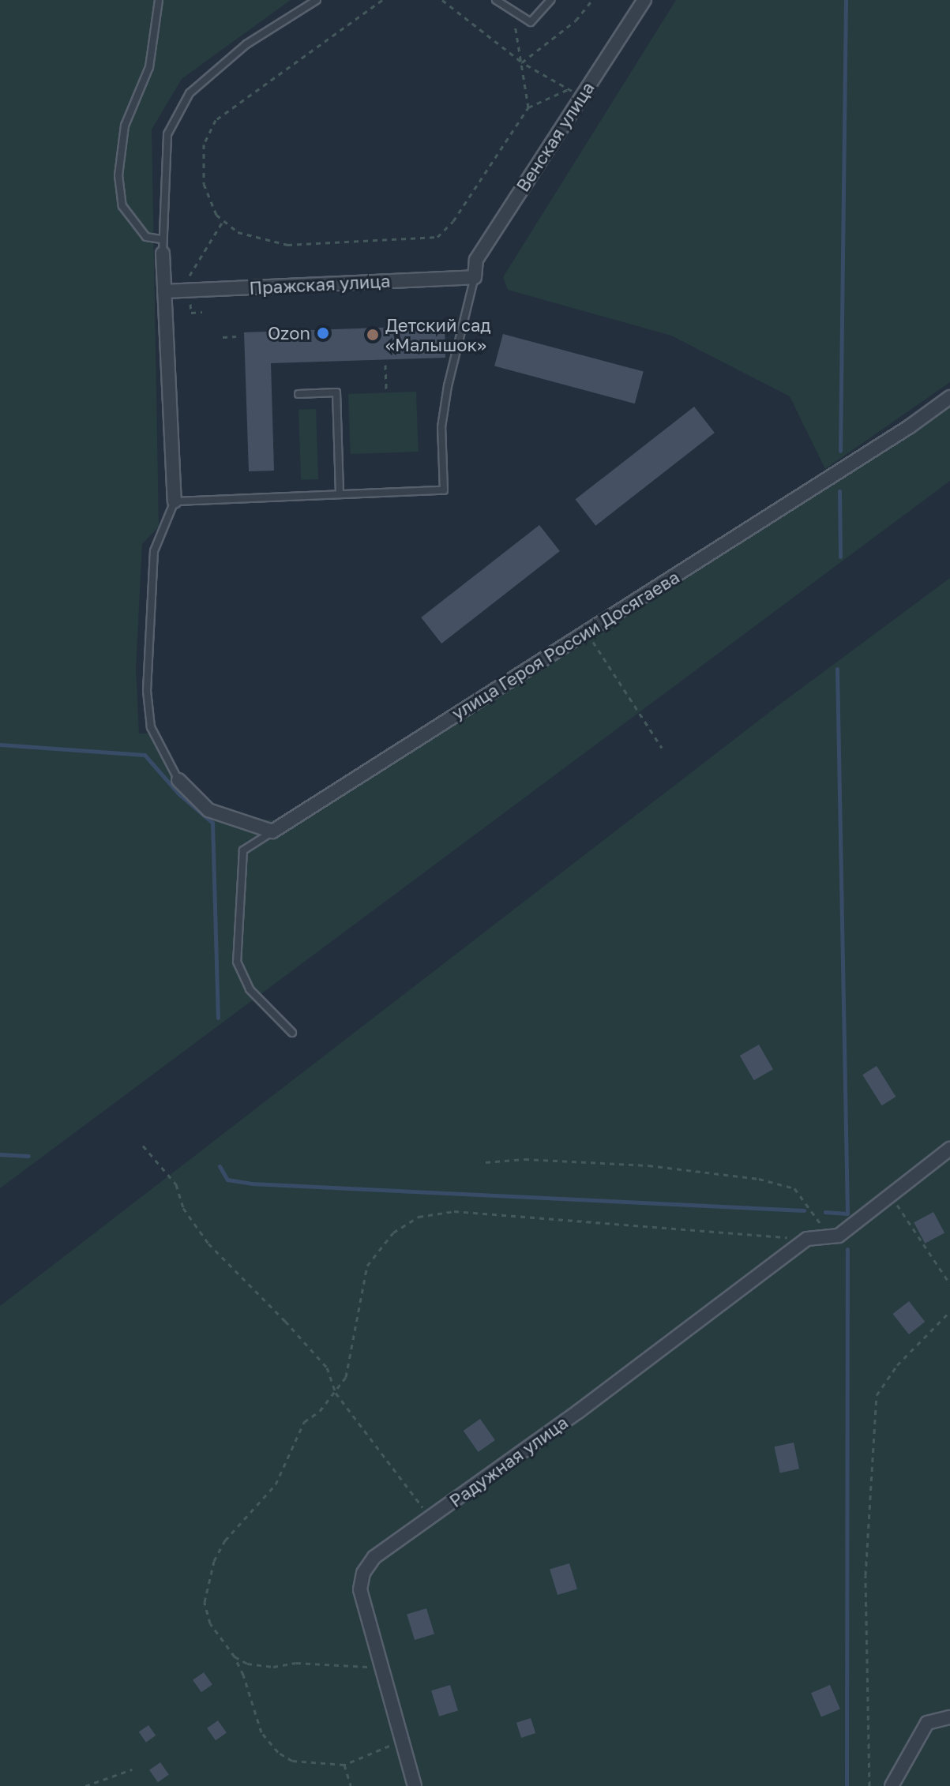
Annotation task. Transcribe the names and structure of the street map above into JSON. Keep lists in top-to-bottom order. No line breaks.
{"streets":{"street":["Венская улица","Пражская улица","улица Героя России Досягаева","Радужная улица"]},"crossings":[["Венская улица","Пражская улица"]],"places":["Ozon","Детский сад «Малышок»"]}
